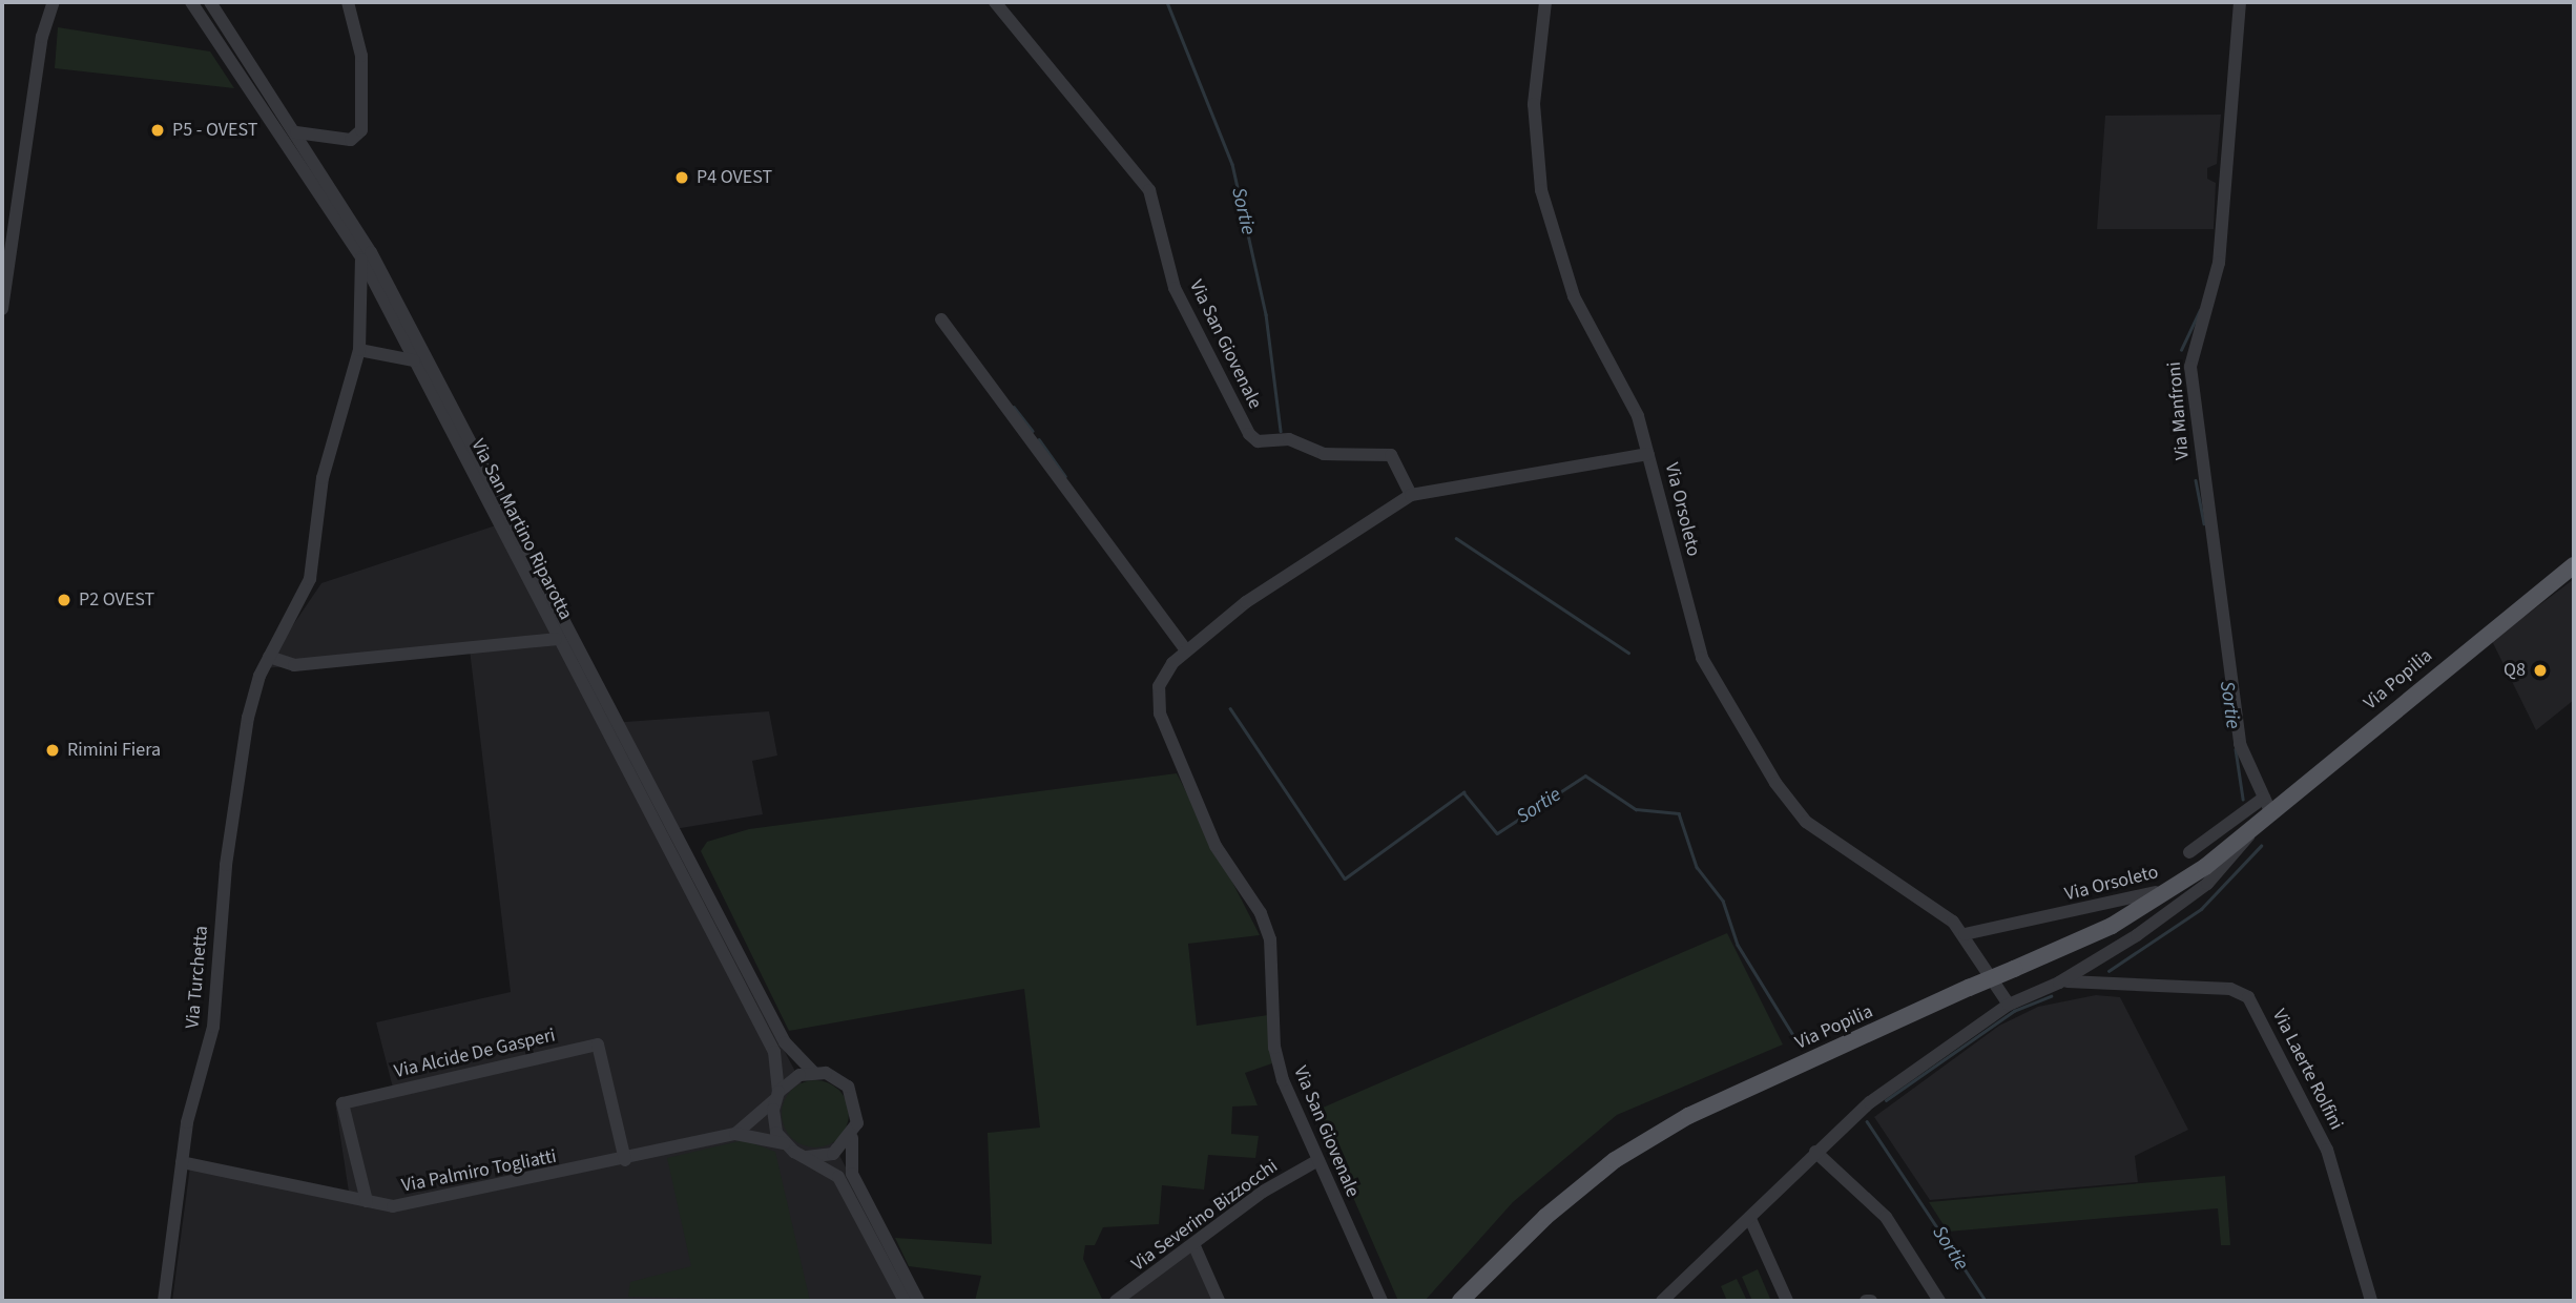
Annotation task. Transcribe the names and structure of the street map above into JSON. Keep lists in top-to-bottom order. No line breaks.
{"streets":{"main road":["Via Popilia"],"street":["Via San Giovenale","Via Manfroni","Via Orsoleto","Via San Martino Riparotta","Via Turchetta","Via Alcide De Gasperi","Via Laerte Rolfini","Via Palmiro Togliatti","Via Severino Bizzocchi"]},"crossings":[["Via San Giovenale","Via Orsoleto"],["Via San Giovenale","Via Severino Bizzocchi"],["Via Manfroni","Via Popilia"],["Via Orsoleto","Via Popilia"],["Via San Martino Riparotta","Via Turchetta"],["Via San Martino Riparotta","Via Palmiro Togliatti"],["Via Popilia","Via Laerte Rolfini"],["Via Turchetta","Via Palmiro Togliatti"],["Via Alcide De Gasperi","Via Palmiro Togliatti"]],"water":["Sortie"],"places":["P5 - OVEST","P4 OVEST","P2 OVEST","Q8","Rimini Fiera"]}
